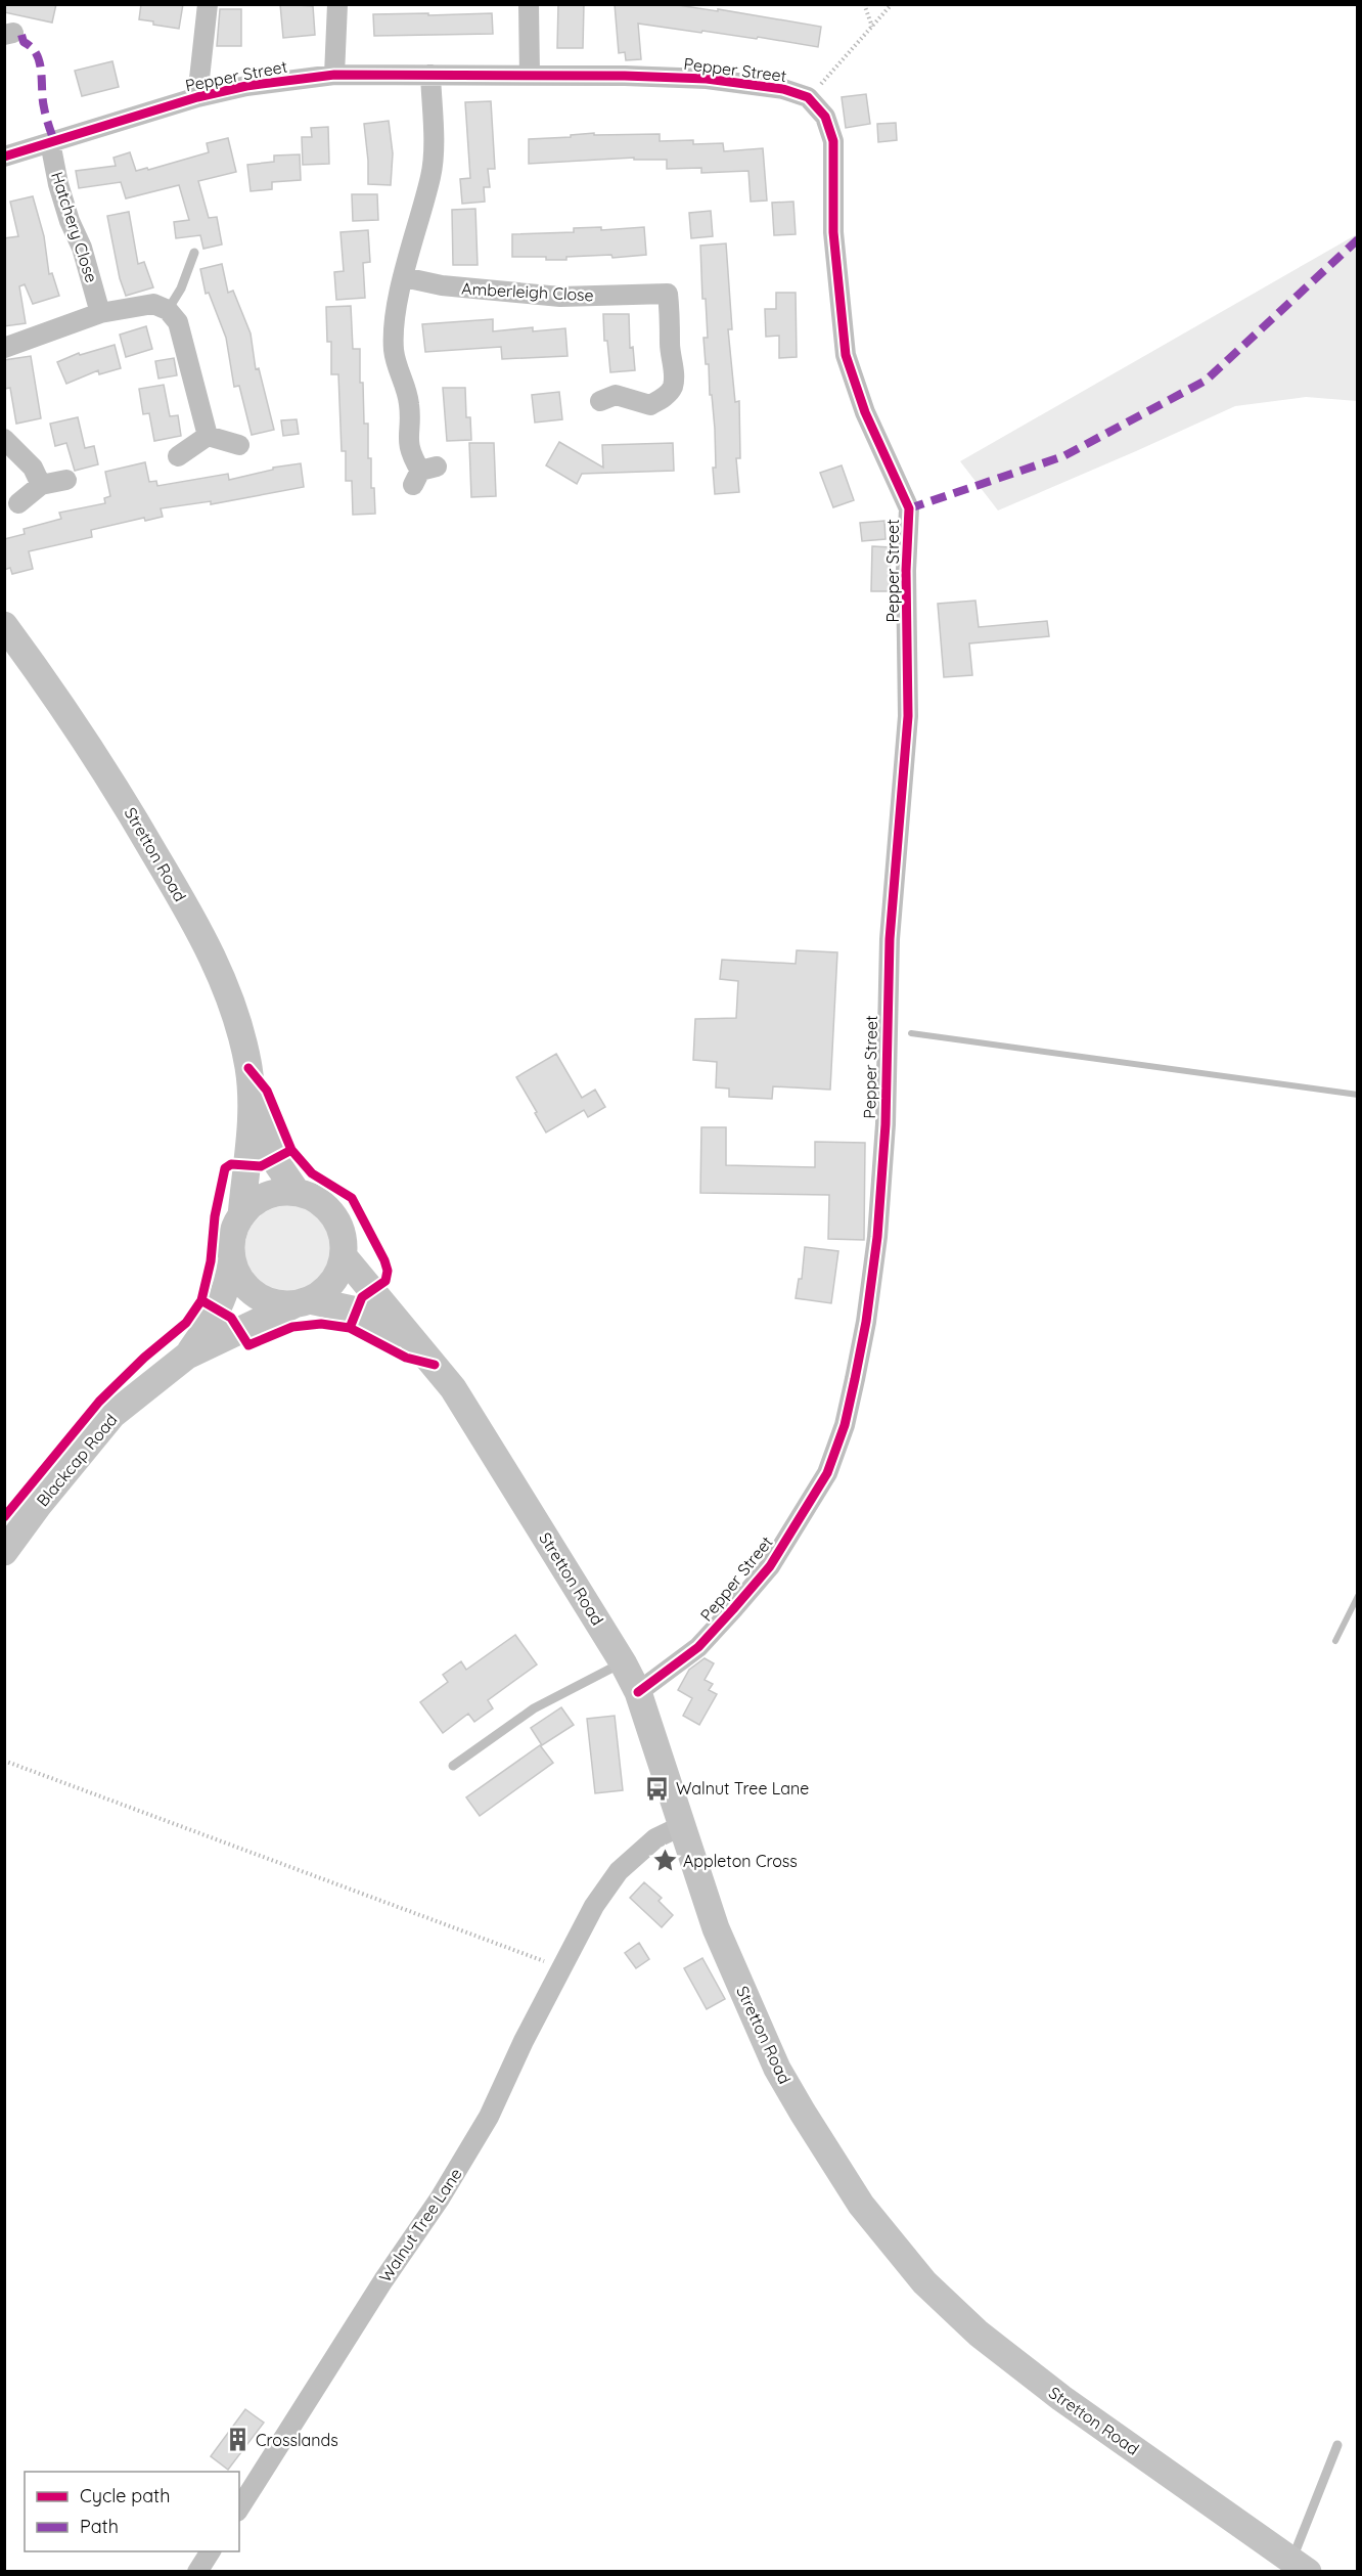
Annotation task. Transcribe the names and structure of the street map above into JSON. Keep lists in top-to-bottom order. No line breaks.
{"streets":{"main road":["Stretton Road","Blackcap Road"],"street":["Pepper Street","Hatchery Close","Amberleigh Close","Walnut Tree Lane"]},"crossings":[["Pepper Street","Hatchery Close"],["Pepper Street","Stretton Road"],["Stretton Road","Blackcap Road"],["Stretton Road","Walnut Tree Lane"]],"places":{"bus stop":["Walnut Tree Lane"],"place":["Appleton Cross"],"building":["Crosslands"]},"legend":["Cycle path","Path"]}
